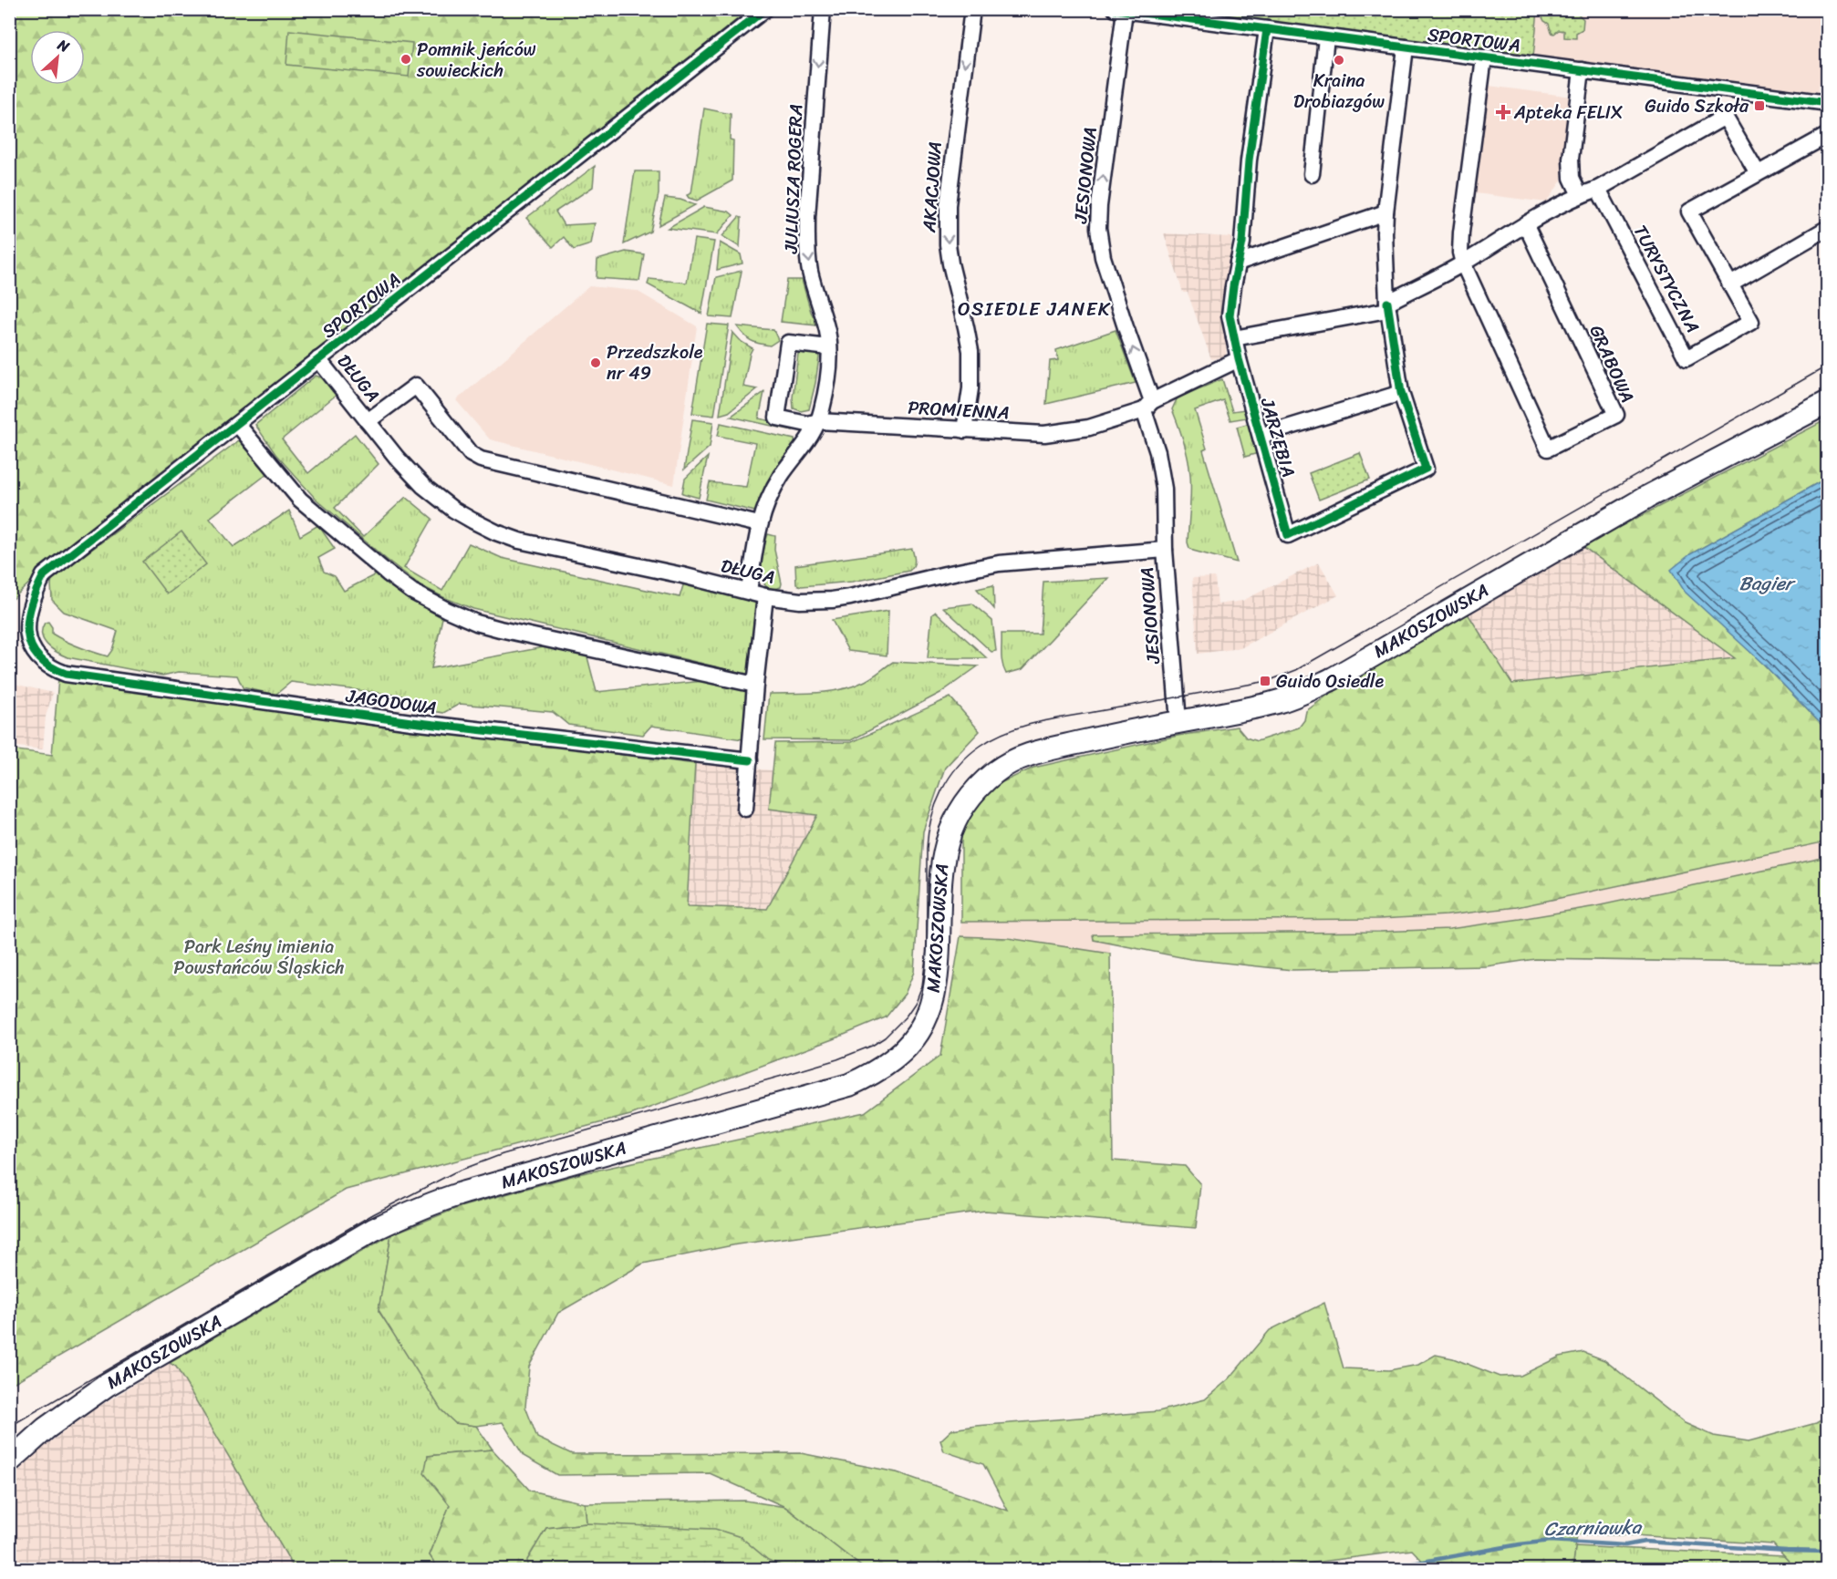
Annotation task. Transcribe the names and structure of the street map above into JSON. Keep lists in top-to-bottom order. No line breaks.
{"streets":{"main road":["MAKOSZOWSKA"],"street":["SPORTOWA","JESIONOWA","JULIUSZA ROGERA","AKACJOWA","TURYSTYCZNA","GRABOWA","DŁUGA","PROMIENNA","JARZĘBIA","JAGODOWA"]},"crossings":[["SPORTOWA","JESIONOWA"],["SPORTOWA","GRABOWA"],["SPORTOWA","DŁUGA"],["SPORTOWA","JARZĘBIA"],["SPORTOWA","JAGODOWA"],["JESIONOWA","DŁUGA"],["JESIONOWA","PROMIENNA"],["JESIONOWA","MAKOSZOWSKA"],["JULIUSZA ROGERA","DŁUGA"],["JULIUSZA ROGERA","PROMIENNA"],["AKACJOWA","PROMIENNA"],["PROMIENNA","JARZĘBIA"]],"one_way":["JESIONOWA","JULIUSZA ROGERA","AKACJOWA"],"districts":["OSIEDLE JANEK"],"water":["Bagier","Czarniawka"],"parks":["Park Leśny imienia Powstańców Śląskich"],"places":{"other":["Pomnik jeńców sowieckich","Kraina Drobiazgów","Przedszkole nr 49"],"transit":["Guido Szkoła","Guido Osiedle"],"health":["Apteka FELIX"]},"north":"top right"}
